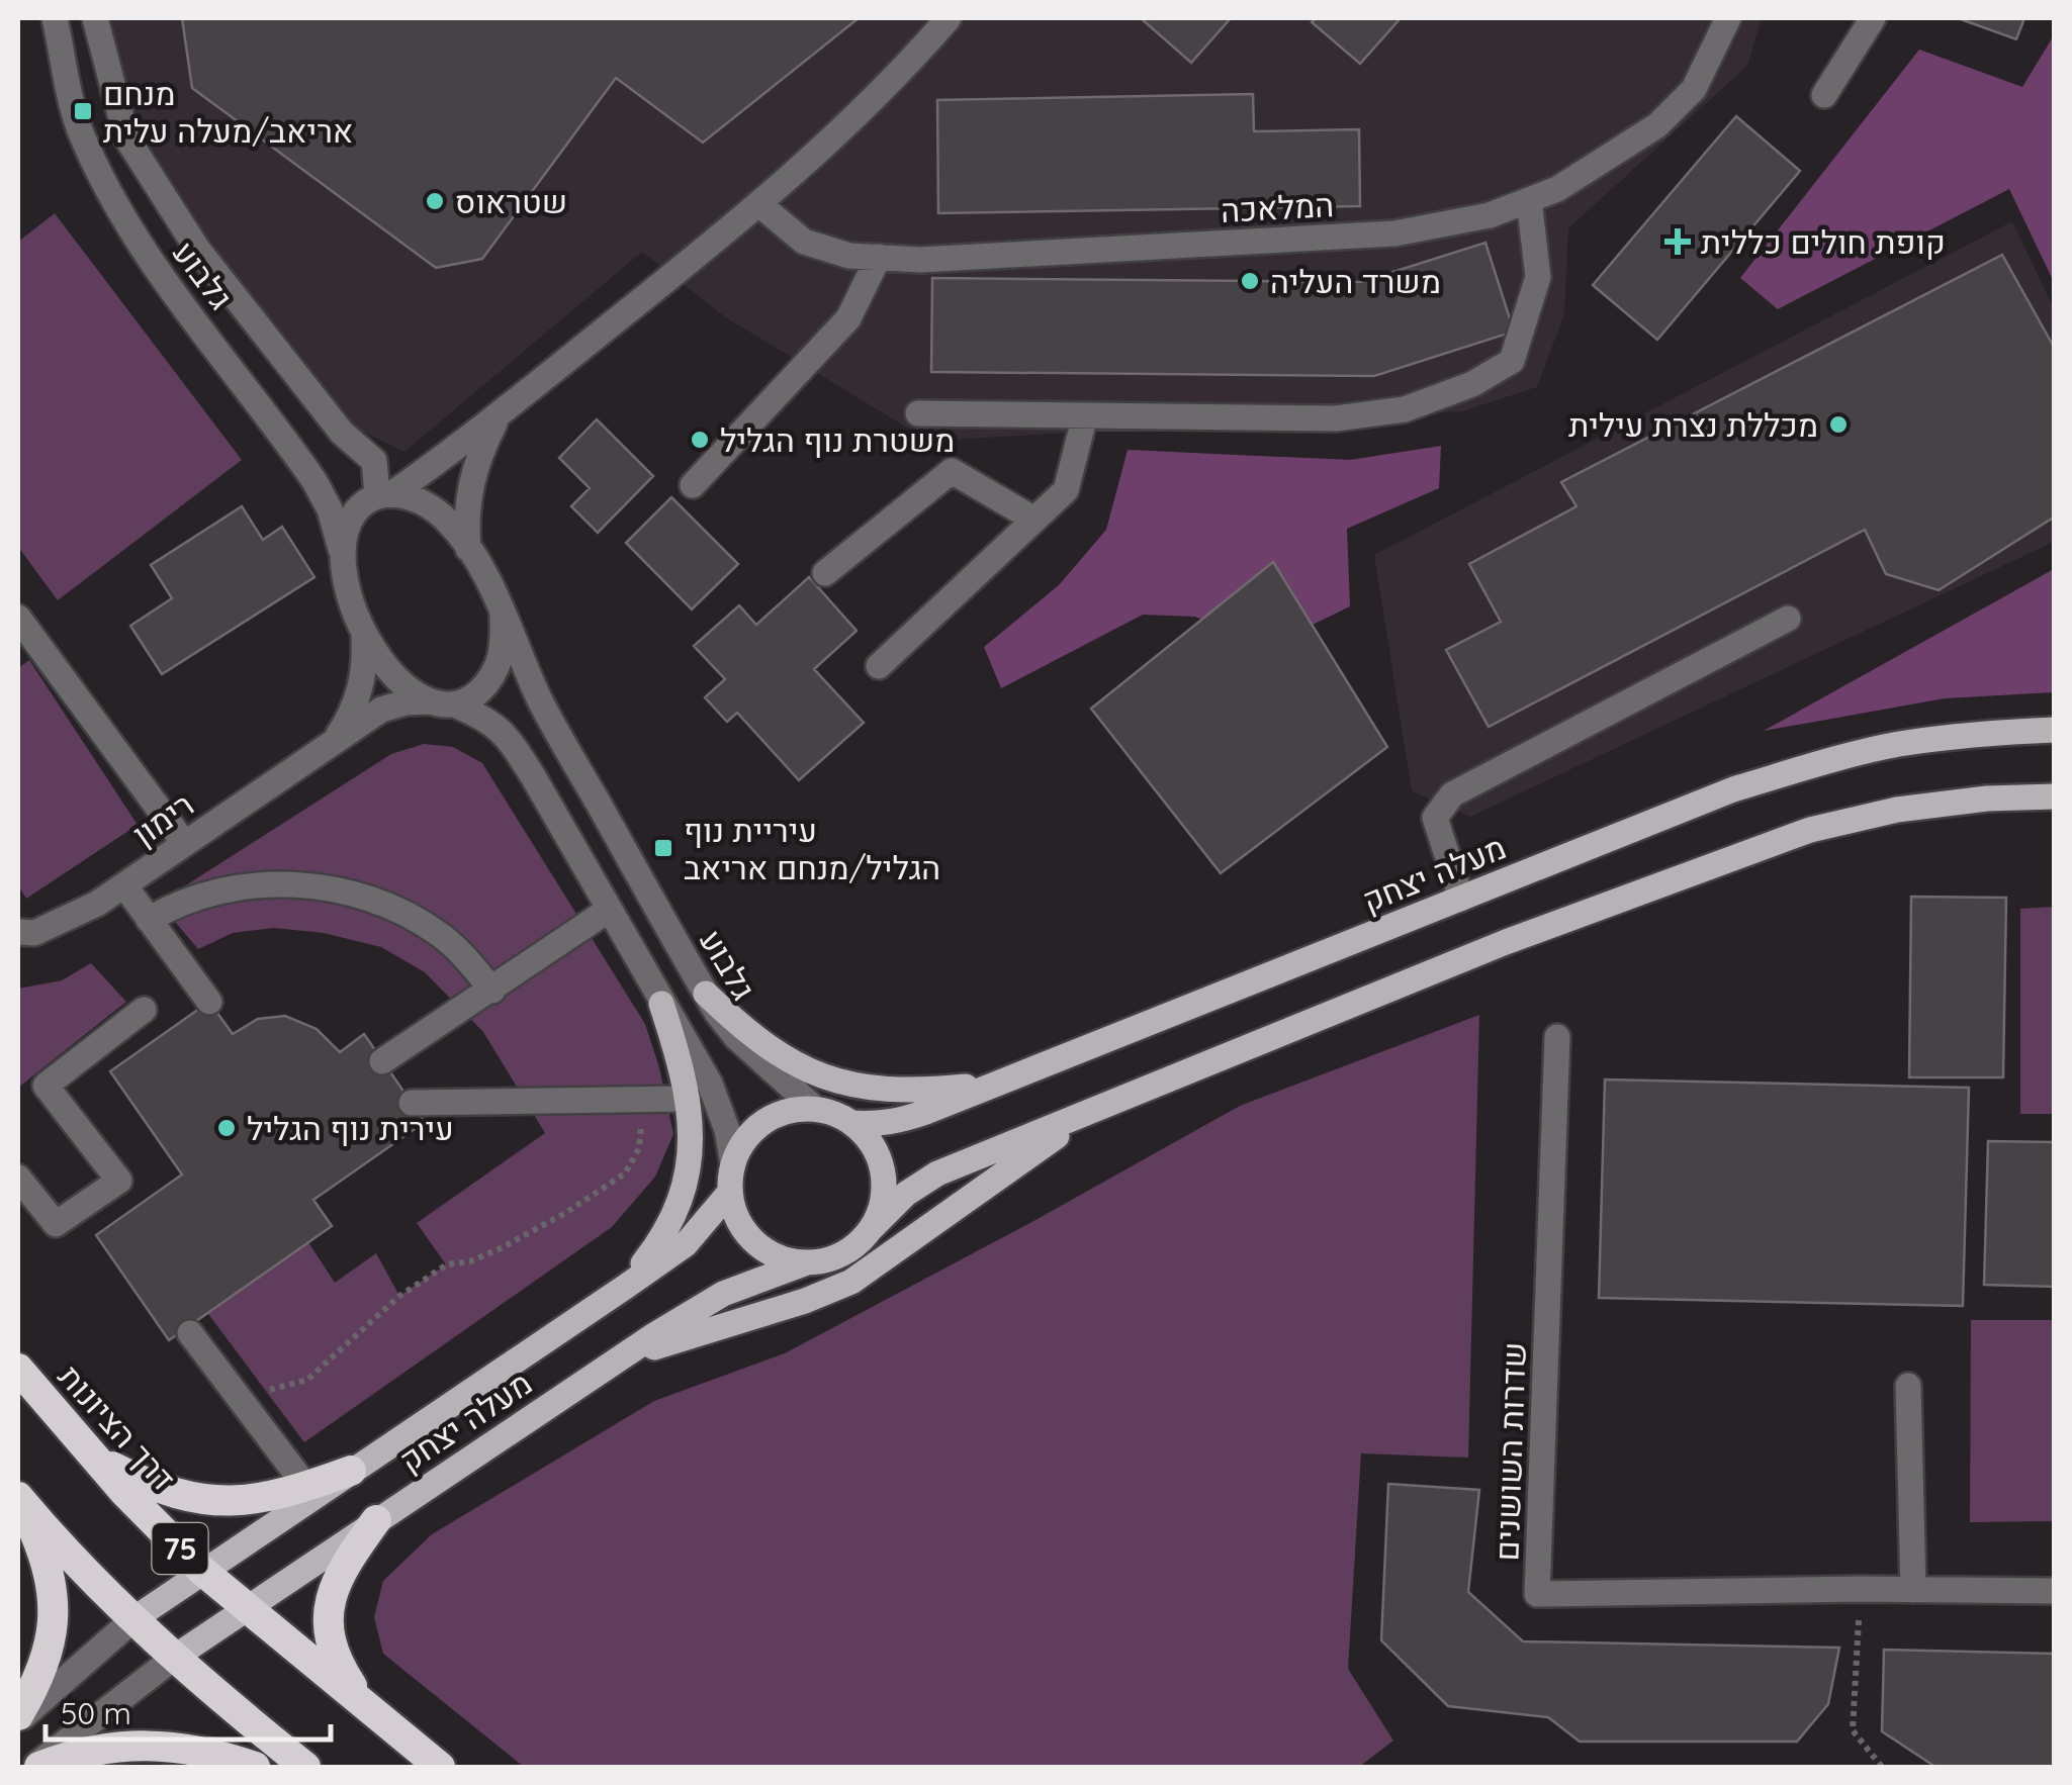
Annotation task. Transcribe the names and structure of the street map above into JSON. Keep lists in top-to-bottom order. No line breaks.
{"streets":{"highway":["דרך הציונות","75"],"main road":["מעלה יצחק"],"street":["המלאכה","גלבוע","רימון","שדרות השושנים"]},"crossings":[["גלבוע","רימון"],["גלבוע","מעלה יצחק"],["מעלה יצחק","דרך הציונות"],["מעלה יצחק","75"]],"places":{"transit":["מנחם אריאב/מעלה עלית","עיריית נוף הגליל/מנחם אריאב"],"other":["שטראוס","משרד העליה","מכללת נצרת עילית","משטרת נוף הגליל","עירית נוף הגליל"],"health":["קופת חולים כללית"]},"scale_bar":"50 m"}
